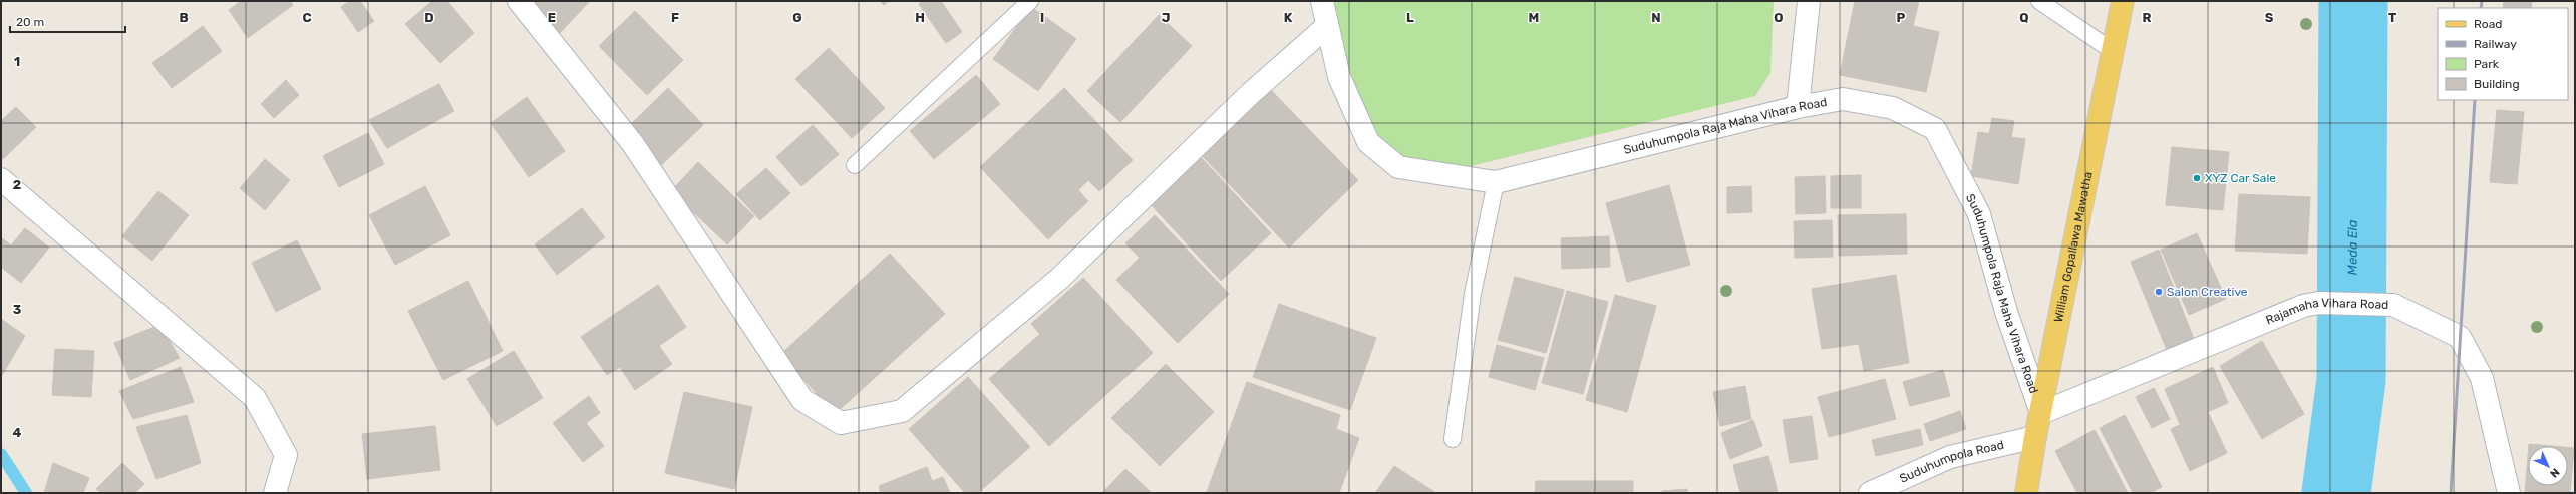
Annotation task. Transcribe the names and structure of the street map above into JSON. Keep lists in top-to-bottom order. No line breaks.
{"streets":{"main road":["William Gopallawa Mawatha"],"street":["Suduhumpola Raja Maha Vihara Road","Rajamaha Vihara Road","Suduhumpola Road"]},"crossings":[["Suduhumpola Raja Maha Vihara Road","William Gopallawa Mawatha"],["Suduhumpola Raja Maha Vihara Road","Rajamaha Vihara Road"],["William Gopallawa Mawatha","Rajamaha Vihara Road"],["William Gopallawa Mawatha","Suduhumpola Road"]],"water":["Meda Ela"],"places":["XYZ Car Sale","Salon Creative"],"legend":["Road","Railway","Park","Building"],"scale_bar":"20 m","north":"bottom right","grid":{"columns":["B","C","D","E","F","G","H","I","J","K","L","M","N","O","P","Q","R","S","T"],"rows":["1","2","3","4"]}}
